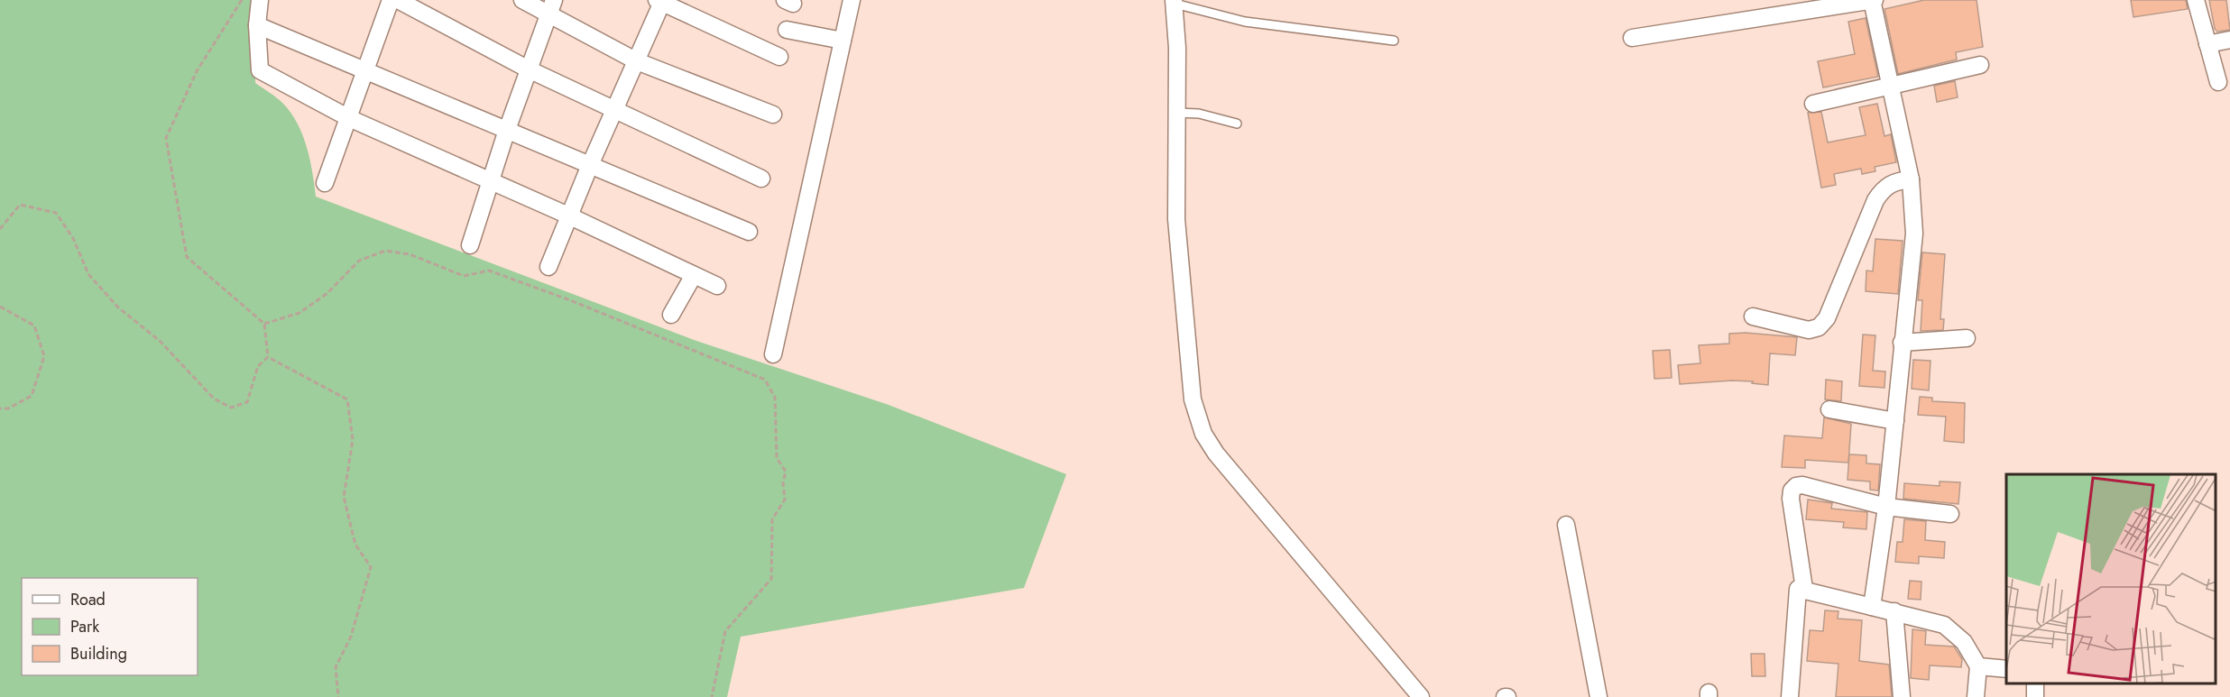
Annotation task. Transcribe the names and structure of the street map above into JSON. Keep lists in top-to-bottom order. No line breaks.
{"legend":["Road","Park","Building"]}
